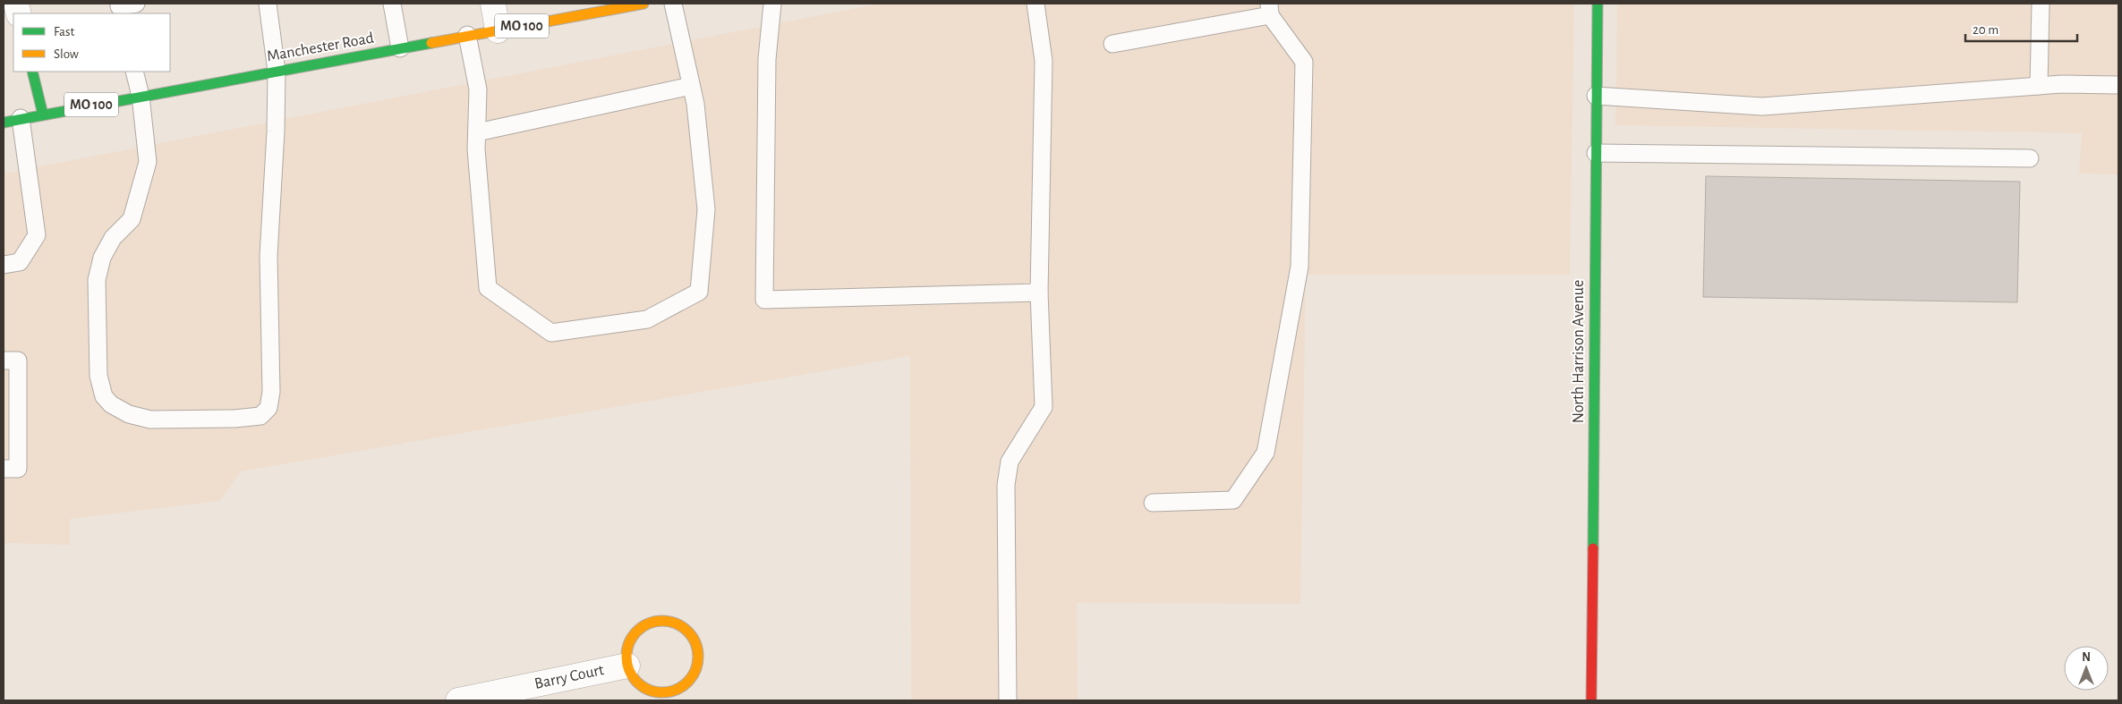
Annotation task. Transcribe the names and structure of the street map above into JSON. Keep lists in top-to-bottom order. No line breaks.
{"streets":{"street":["MO 100","Manchester Road","North Harrison Avenue","Barry Court"]},"legend":["Fast","Slow"],"scale_bar":"20 m","north":"top"}
